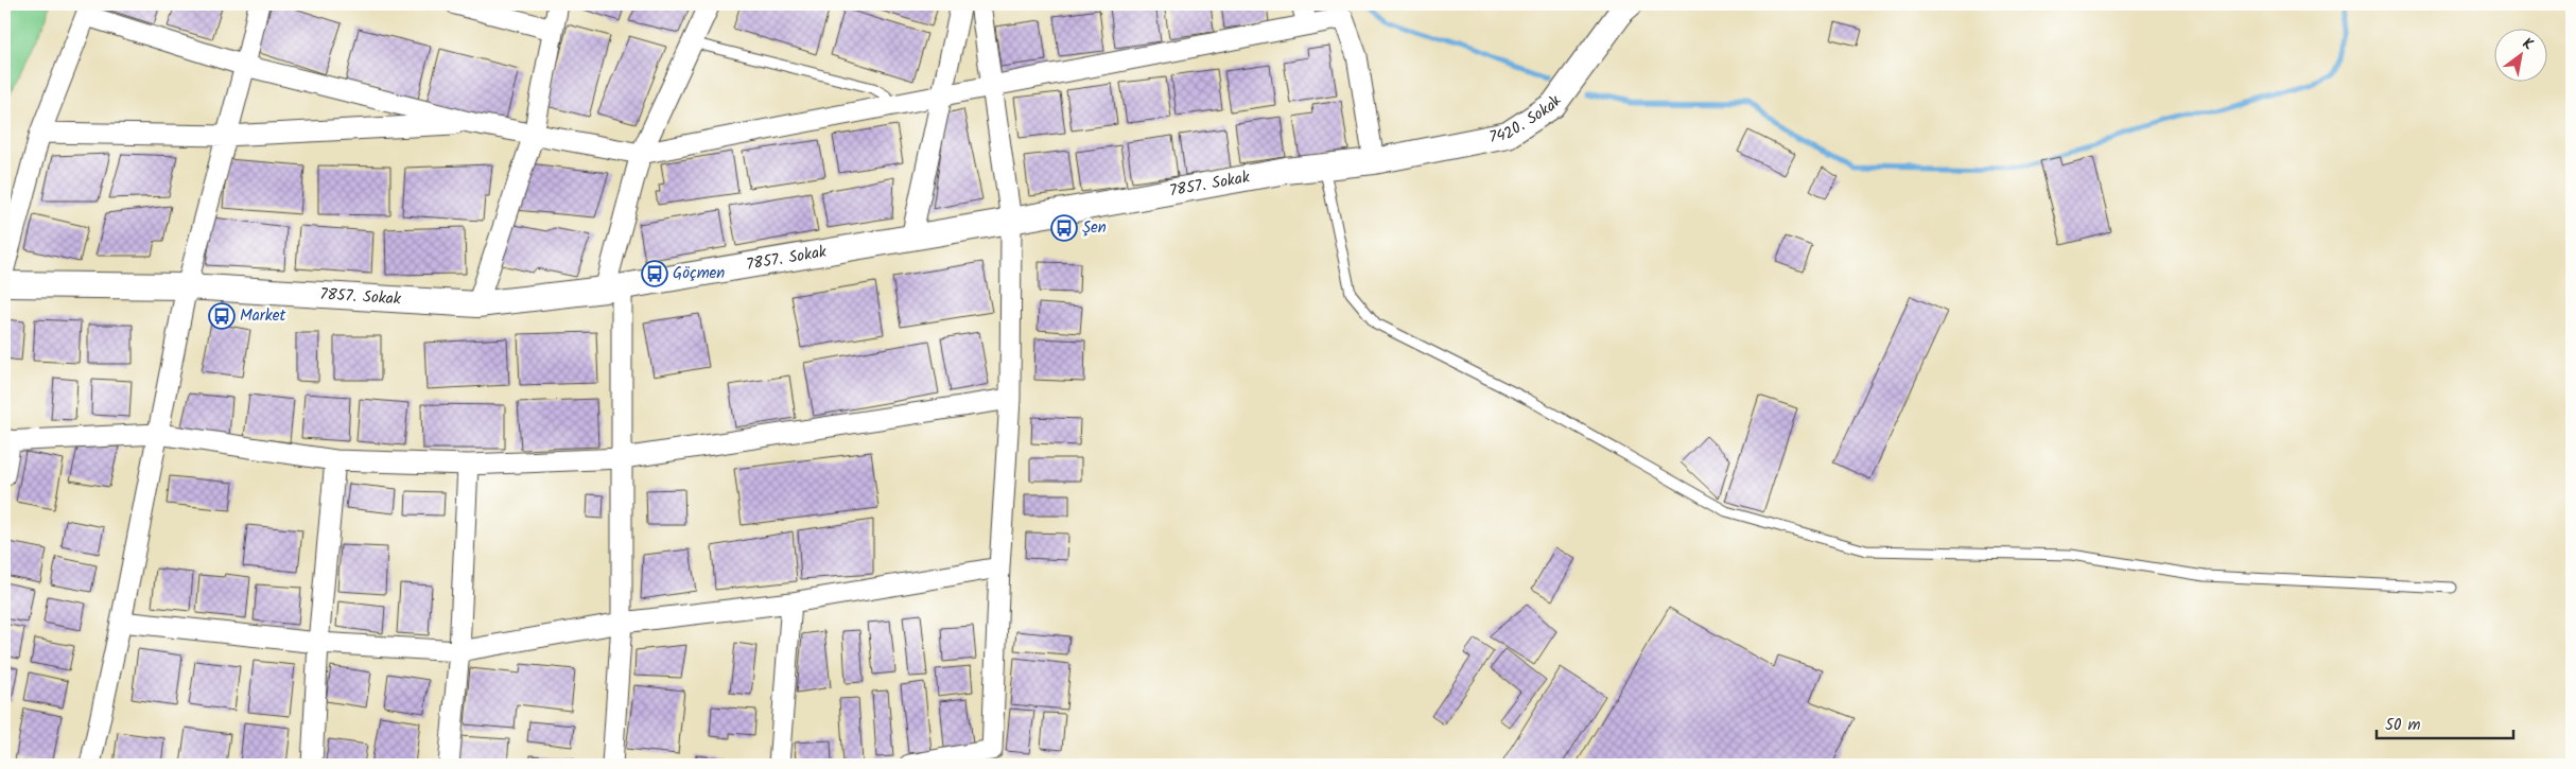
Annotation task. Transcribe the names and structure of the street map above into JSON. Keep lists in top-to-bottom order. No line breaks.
{"streets":{"street":["7420. Sokak","7857. Sokak"]},"crossings":[["7420. Sokak","7857. Sokak"]],"places":{"bus stop":["Şen","Göçmen","Market"]},"scale_bar":"50 m","north":"top right"}
